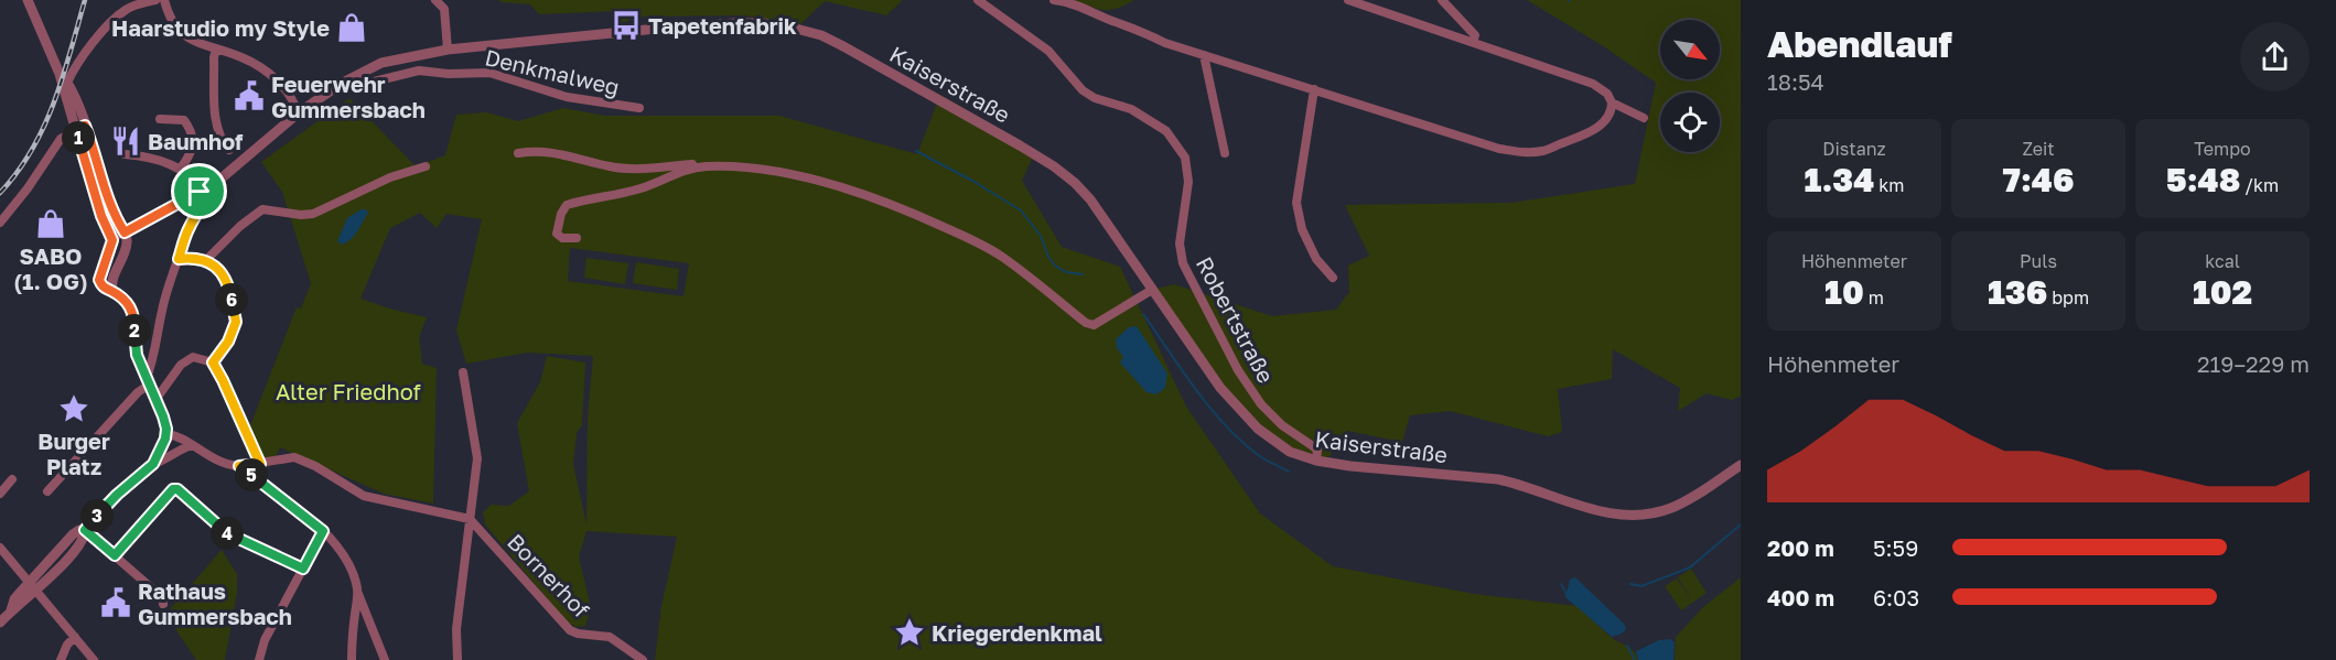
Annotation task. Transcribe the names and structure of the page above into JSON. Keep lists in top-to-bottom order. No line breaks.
{"streets":{"street":["Denkmalweg","Kaiserstraße","Robertstraße","Bornerhof"]},"crossings":[["Denkmalweg","Kaiserstraße"],["Kaiserstraße","Robertstraße"]],"parks":["Alter Friedhof"],"places":{"bus stop":["Tapetenfabrik"],"shop":["Haarstudio my Style","SABO (1. OG)"],"public building":["Feuerwehr Gummersbach","Rathaus Gummersbach"],"restaurant":["Baumhof"],"place":["Burger Platz","Kriegerdenkmal"]},"north":"bottom right","page":{"heading":["Abendlauf","18:54"],"stats":[["Distanz","1.34 km"],["Zeit","7:46"],["Tempo","5:48 /km"],["Höhenmeter","10 m"],["Puls","136 bpm"],["kcal","102"]],"pins":["1","6","2","5","3","4"],"chart":["Höhenmeter","219–229 m"],"list":[{"name":"200 m","note":"5:59"},{"name":"400 m","note":"6:03"}]}}
